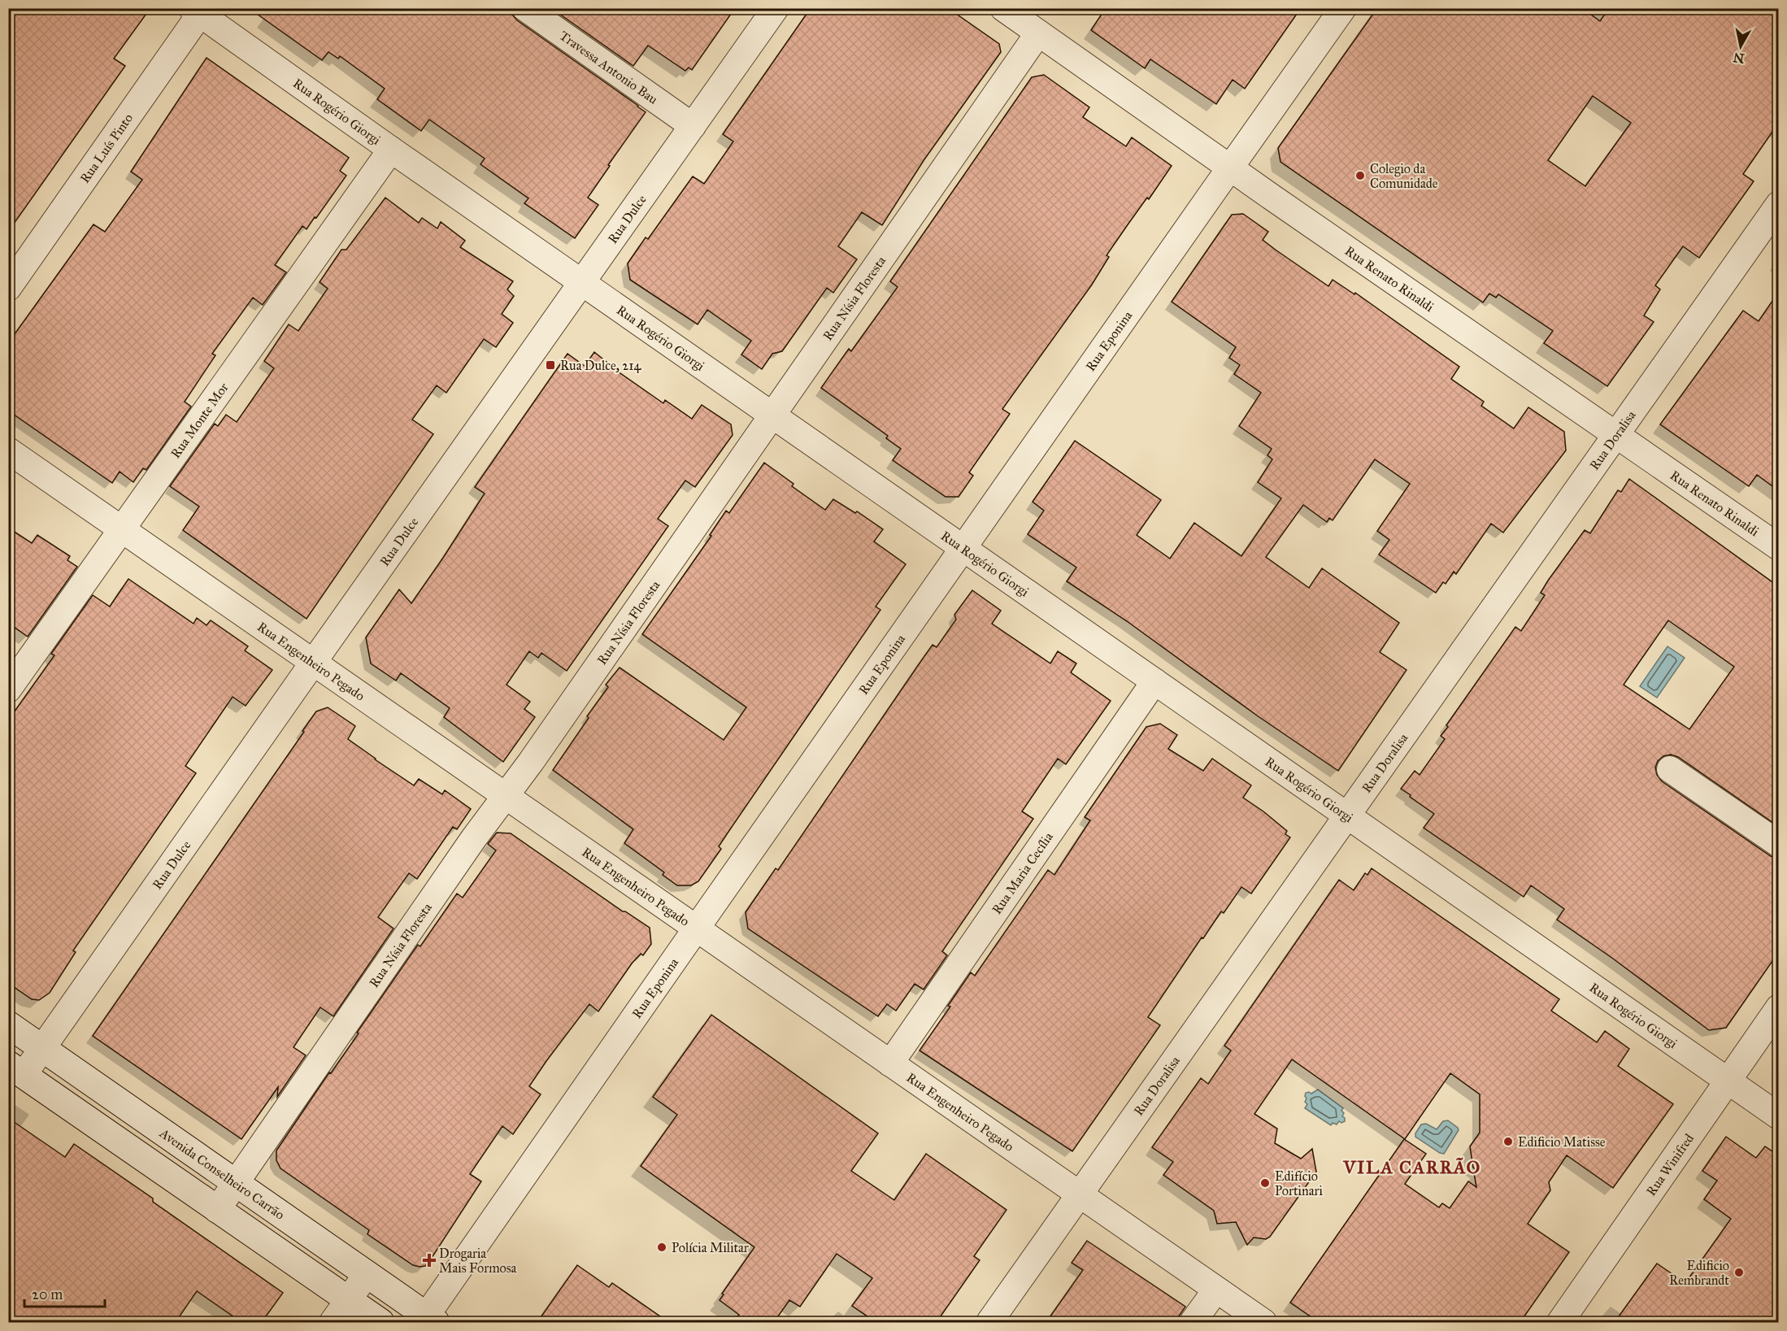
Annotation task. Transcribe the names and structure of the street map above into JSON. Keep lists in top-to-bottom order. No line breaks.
{"streets":{"main road":["Avenida Conselheiro Carrão"],"street":["Travessa Antonio Bau","Rua Rogério Giorgi","Rua Luís Pinto","Rua Dulce","Rua Renato Rinaldi","Rua Nísia Floresta","Rua Eponina","Rua Monte Mor","Rua Doralisa","Rua Engenheiro Pegado","Rua Maria Cecília","Rua Winifred"]},"crossings":[["Travessa Antonio Bau","Rua Dulce"],["Rua Rogério Giorgi","Rua Luís Pinto"],["Rua Rogério Giorgi","Rua Dulce"],["Rua Rogério Giorgi","Rua Nísia Floresta"],["Rua Rogério Giorgi","Rua Eponina"],["Rua Rogério Giorgi","Rua Monte Mor"],["Rua Rogério Giorgi","Rua Doralisa"],["Rua Rogério Giorgi","Rua Maria Cecília"],["Rua Rogério Giorgi","Rua Winifred"],["Rua Dulce","Rua Engenheiro Pegado"],["Rua Dulce","Avenida Conselheiro Carrão"],["Rua Renato Rinaldi","Rua Nísia Floresta"],["Rua Renato Rinaldi","Rua Eponina"],["Rua Renato Rinaldi","Rua Doralisa"],["Rua Nísia Floresta","Rua Engenheiro Pegado"],["Rua Nísia Floresta","Avenida Conselheiro Carrão"],["Rua Eponina","Rua Engenheiro Pegado"],["Rua Eponina","Avenida Conselheiro Carrão"],["Rua Monte Mor","Rua Engenheiro Pegado"],["Rua Doralisa","Rua Engenheiro Pegado"],["Rua Engenheiro Pegado","Rua Maria Cecília"]],"districts":["VILA CARRÃO"],"places":{"other":["Colegio da Comunidade","Edificio Matisse","Edifício Portinari","Polícia Militar","Edificio Rembrandt"],"transit":["Rua Dulce, 214"],"health":["Drogaria Mais Formosa"]},"scale_bar":"20 m","north":"bottom"}
